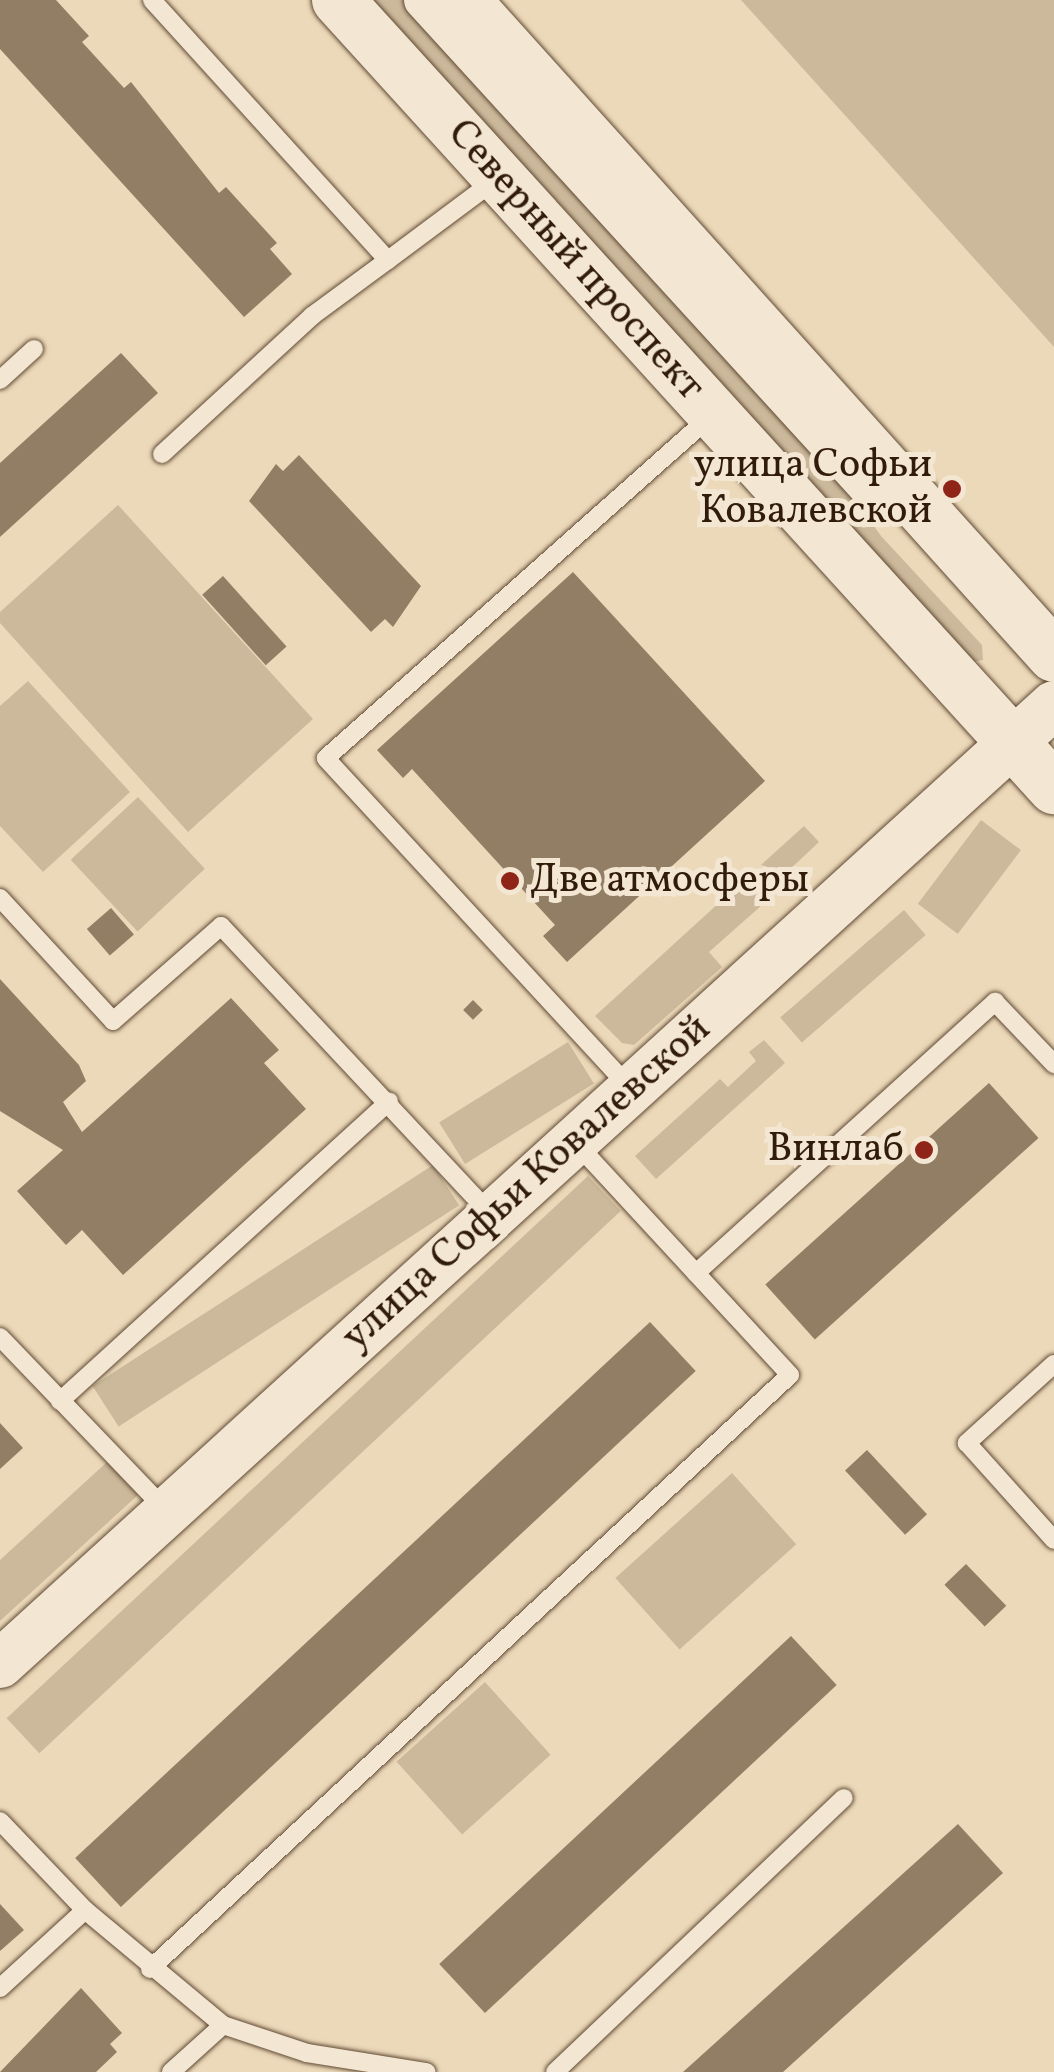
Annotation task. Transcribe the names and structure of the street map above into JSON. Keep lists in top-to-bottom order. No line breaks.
{"streets":{"main road":["Северный проспект"],"street":["улица Софьи Ковалевской"]},"crossings":[["Северный проспект","улица Софьи Ковалевской"]],"places":["улица Софьи Ковалевской","Две атмосферы","Винлаб"]}
